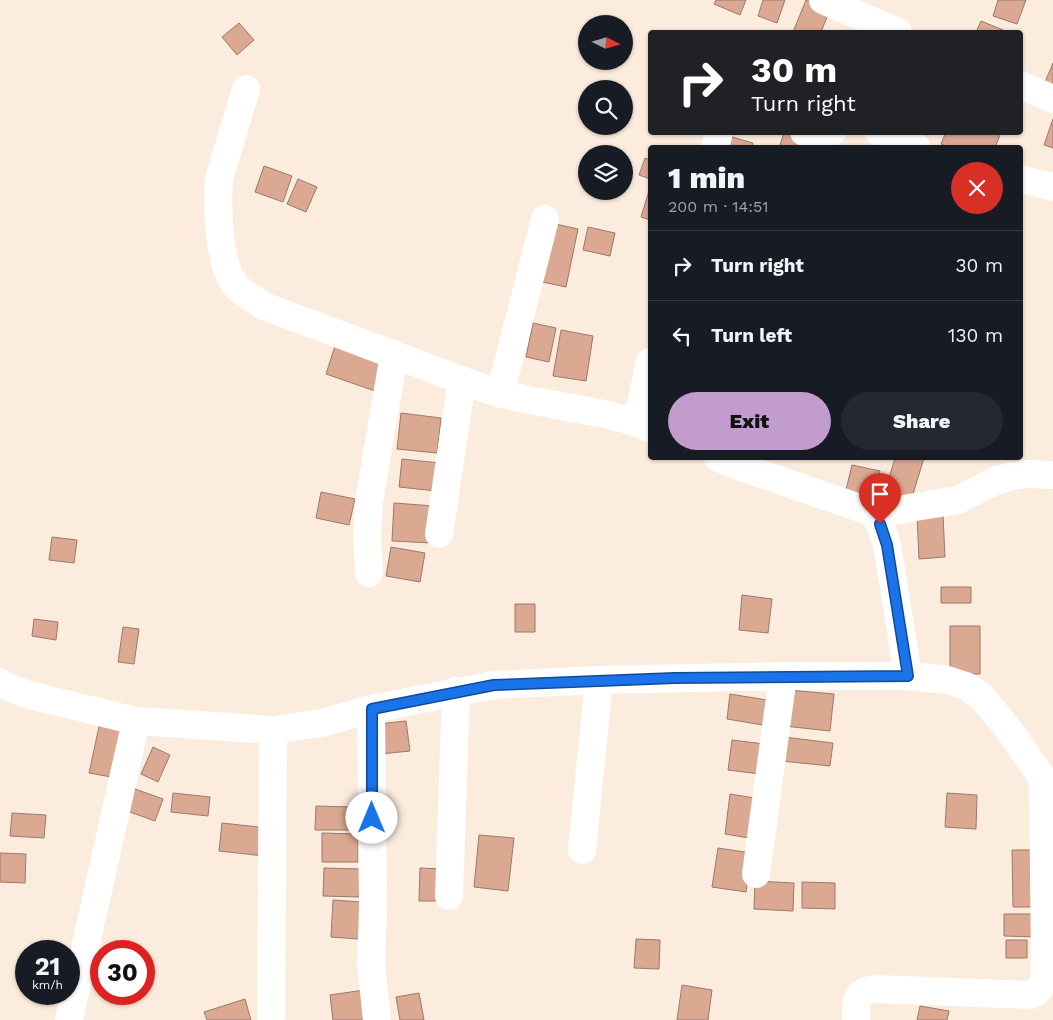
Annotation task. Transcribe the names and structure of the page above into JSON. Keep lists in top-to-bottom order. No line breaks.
{"north":"right","page":{"turn":["30 m","Turn right"],"heading":["1 min","200 m · 14:51"],"list":[{"name":"Turn right","value":"30 m"},{"name":"Turn left","value":"130 m"}],"buttons":["Exit","Share"],"speed":"21 km/h","limit":"30"}}
